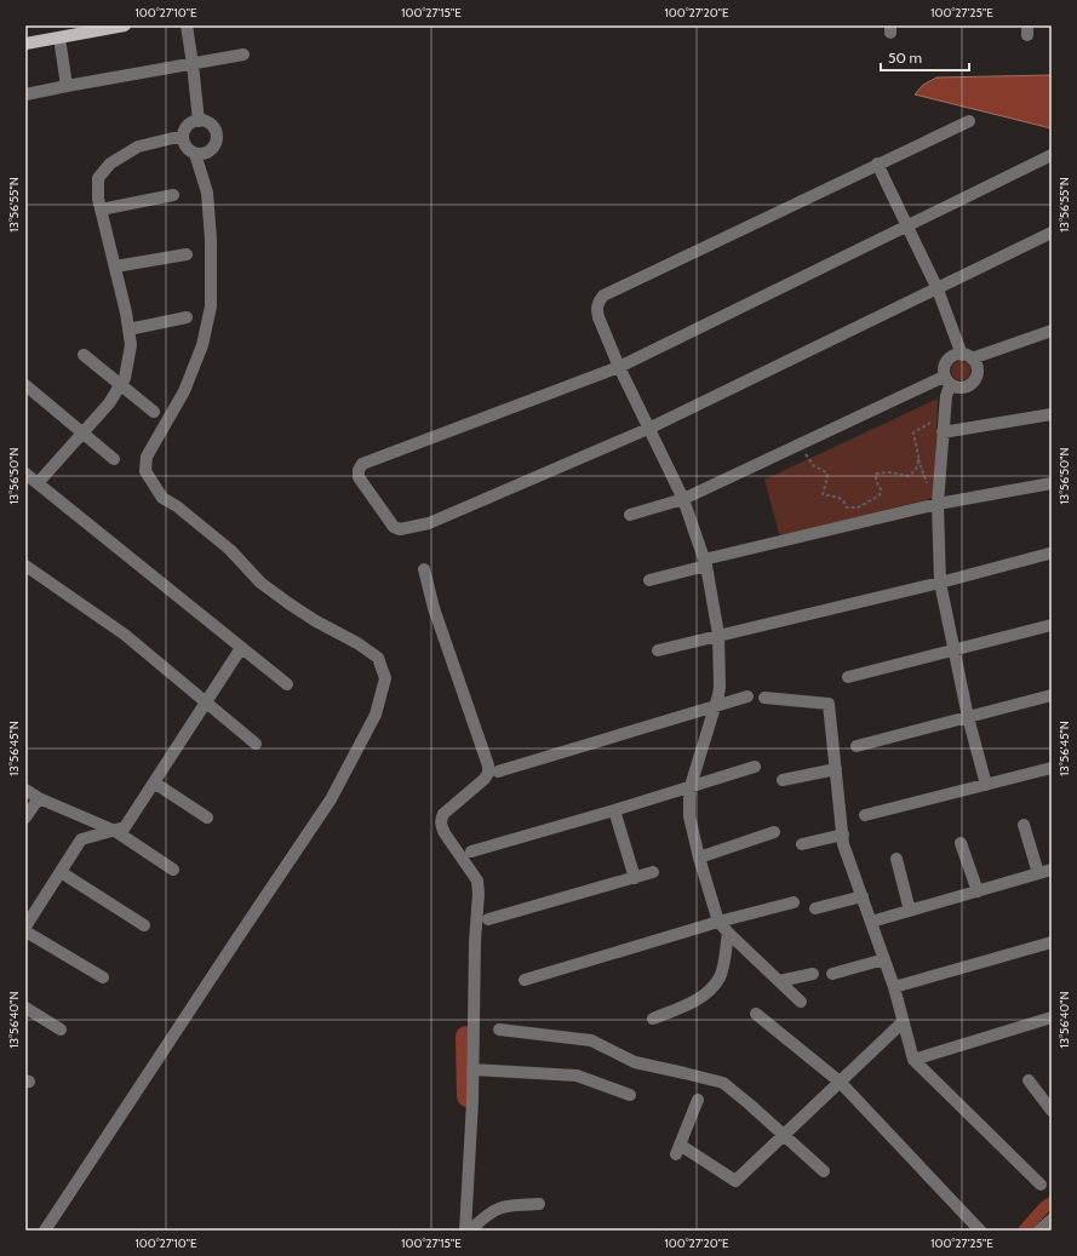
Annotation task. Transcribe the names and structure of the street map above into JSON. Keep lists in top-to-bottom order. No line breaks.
{"scale_bar":"50 m","coordinates":["100°27'10\"E","100°27'15\"E","100°27'20\"E","100°27'25\"E","13°56'55\"N","13°56'50\"N","13°56'45\"N","13°56'40\"N"]}
